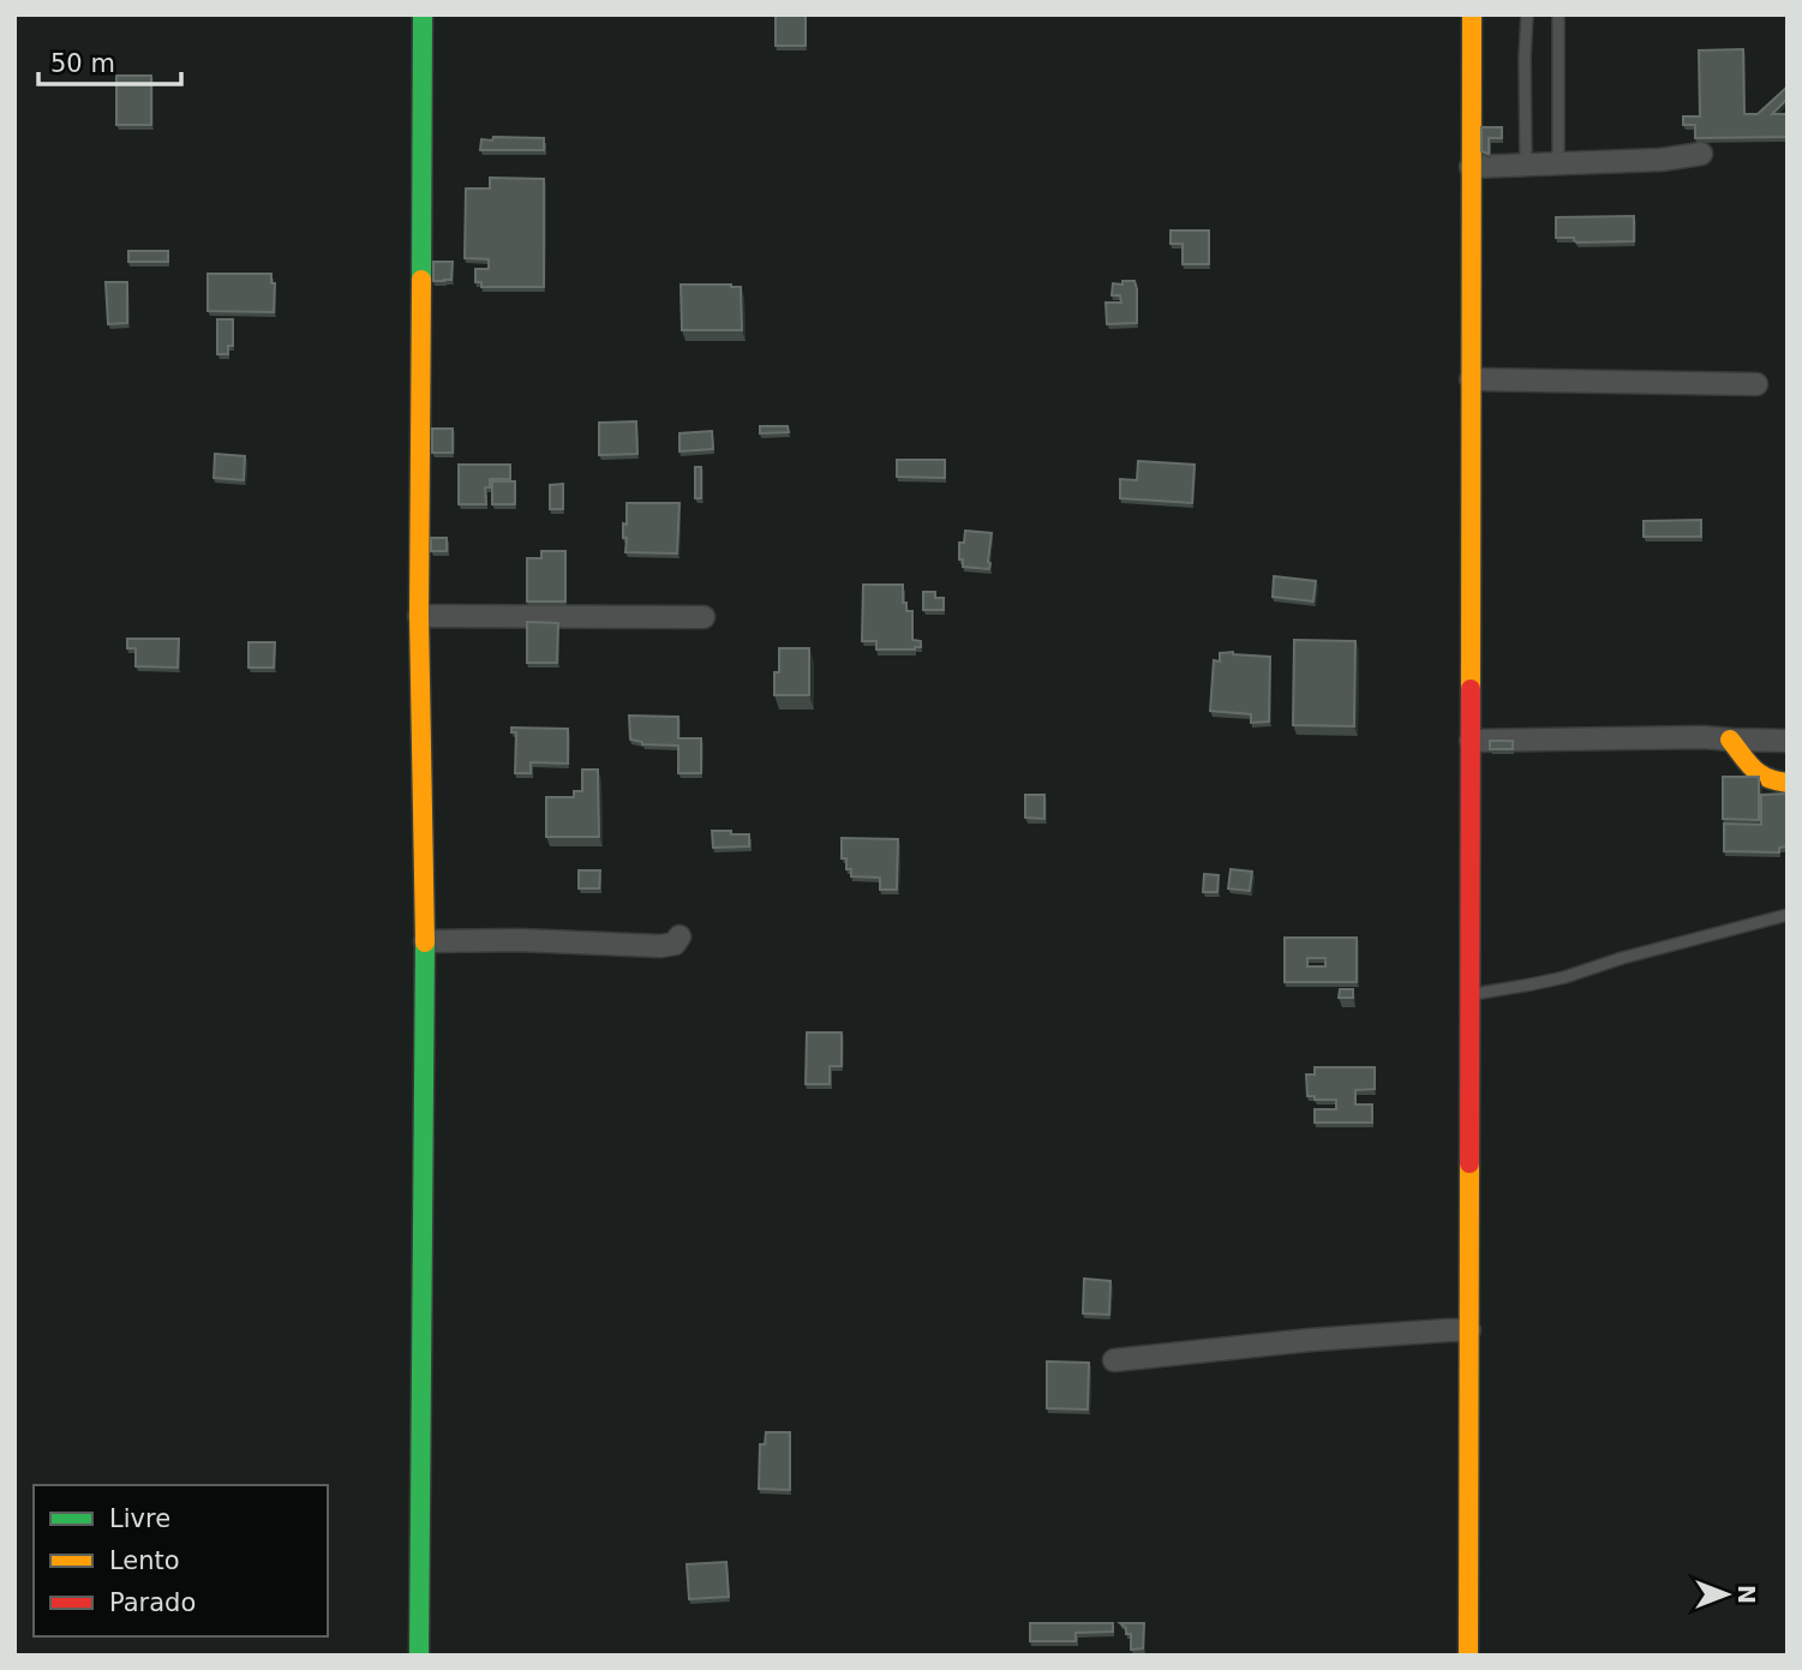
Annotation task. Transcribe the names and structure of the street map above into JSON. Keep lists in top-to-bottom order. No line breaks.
{"legend":["Livre","Lento","Parado"],"scale_bar":"50 m","north":"right"}
